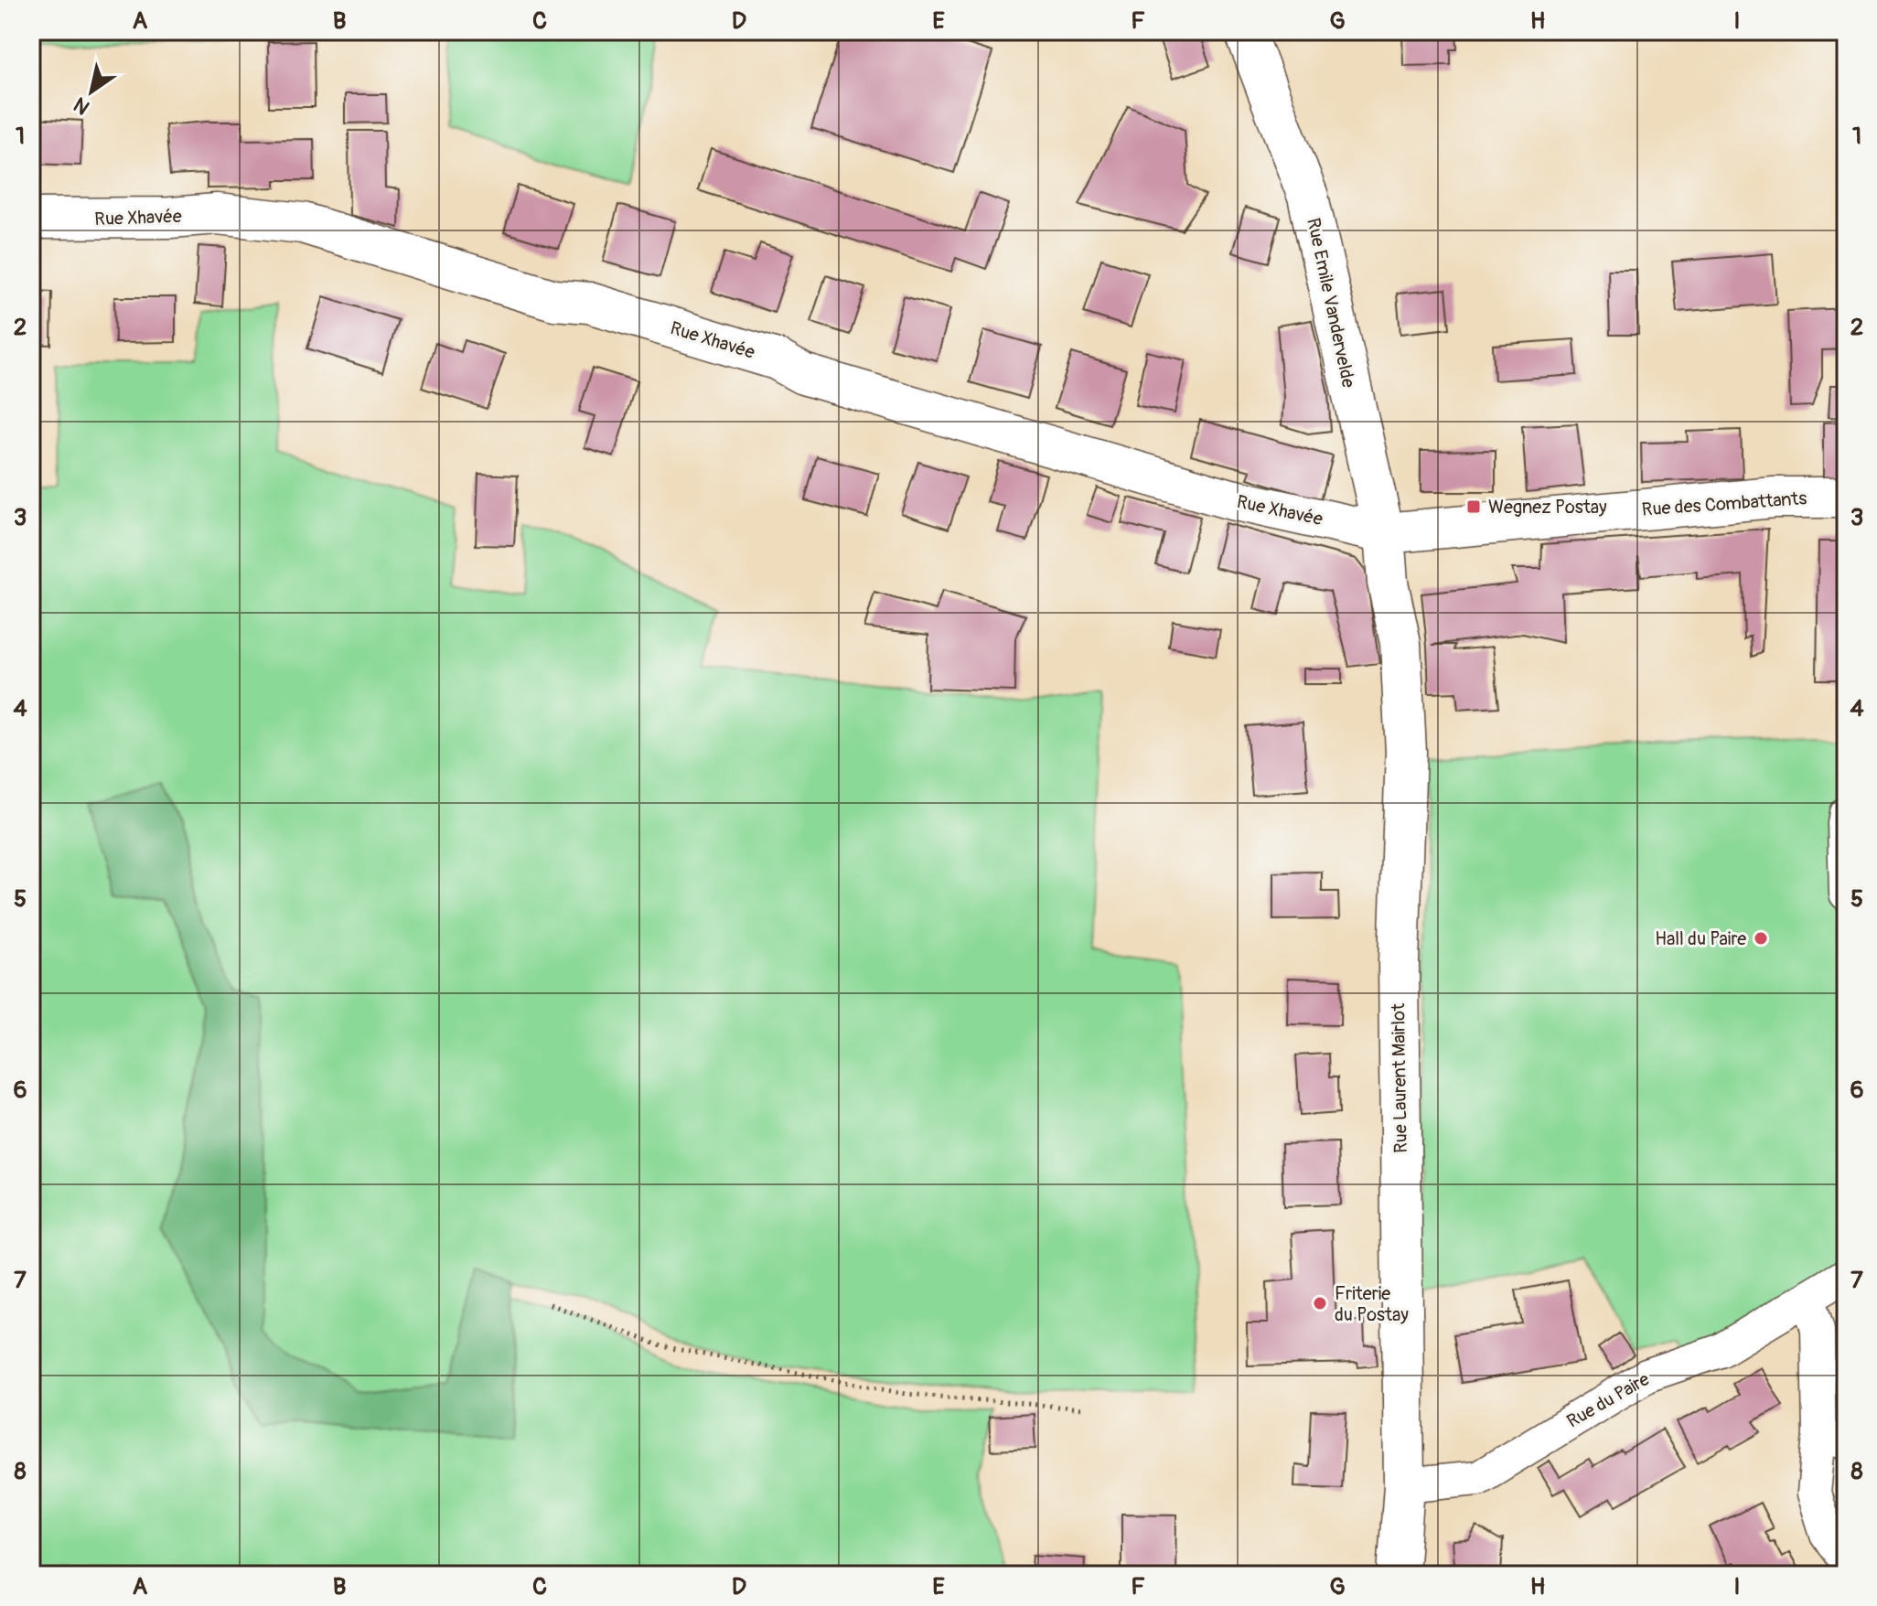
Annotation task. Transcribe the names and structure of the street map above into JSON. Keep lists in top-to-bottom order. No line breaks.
{"streets":{"street":["Rue Xhavée","Rue Emile Vandervelde","Rue des Combattants","Rue Laurent Mairlot","Rue du Paire"]},"crossings":[["Rue Xhavée","Rue Emile Vandervelde"],["Rue Xhavée","Rue des Combattants"],["Rue Emile Vandervelde","Rue des Combattants"],["Rue Emile Vandervelde","Rue Laurent Mairlot"],["Rue Laurent Mairlot","Rue du Paire"]],"places":{"transit":["Wegnez Postay"],"other":["Hall du Paire","Friterie du Postay"]},"north":"bottom left","grid":{"columns":["A","B","C","D","E","F","G","H","I"],"rows":["1","2","3","4","5","6","7","8"]}}
